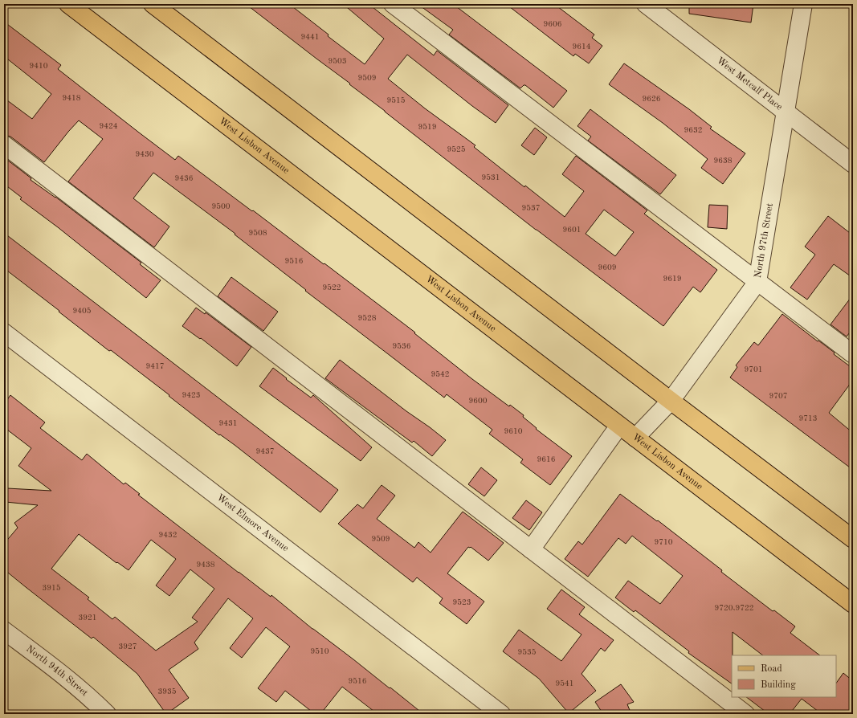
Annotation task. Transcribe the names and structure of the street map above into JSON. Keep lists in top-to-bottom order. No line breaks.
{"streets":{"main road":["West Lisbon Avenue"],"street":["West Metcalf Place","North 97th Street","West Elmore Avenue","North 94th Street"]},"crossings":[["West Metcalf Place","North 97th Street"],["West Lisbon Avenue","North 97th Street"]],"house_numbers":["9606","9441","9614","9503","9410","9509","9418","9626","9515","9424","9519","9632","9525","9430","9638","9531","9436","9500","9537","9601","9508","9516","9609","9619","9522","9405","9528","9536","9417","9701","9542","9423","9707","9600","9713","9431","9610","9437","9616","9432","9509","9710","9438","3915","9523","9720,9722","3921","3927","9510","9535","9516","9541","3935"],"legend":["Road","Building"]}
